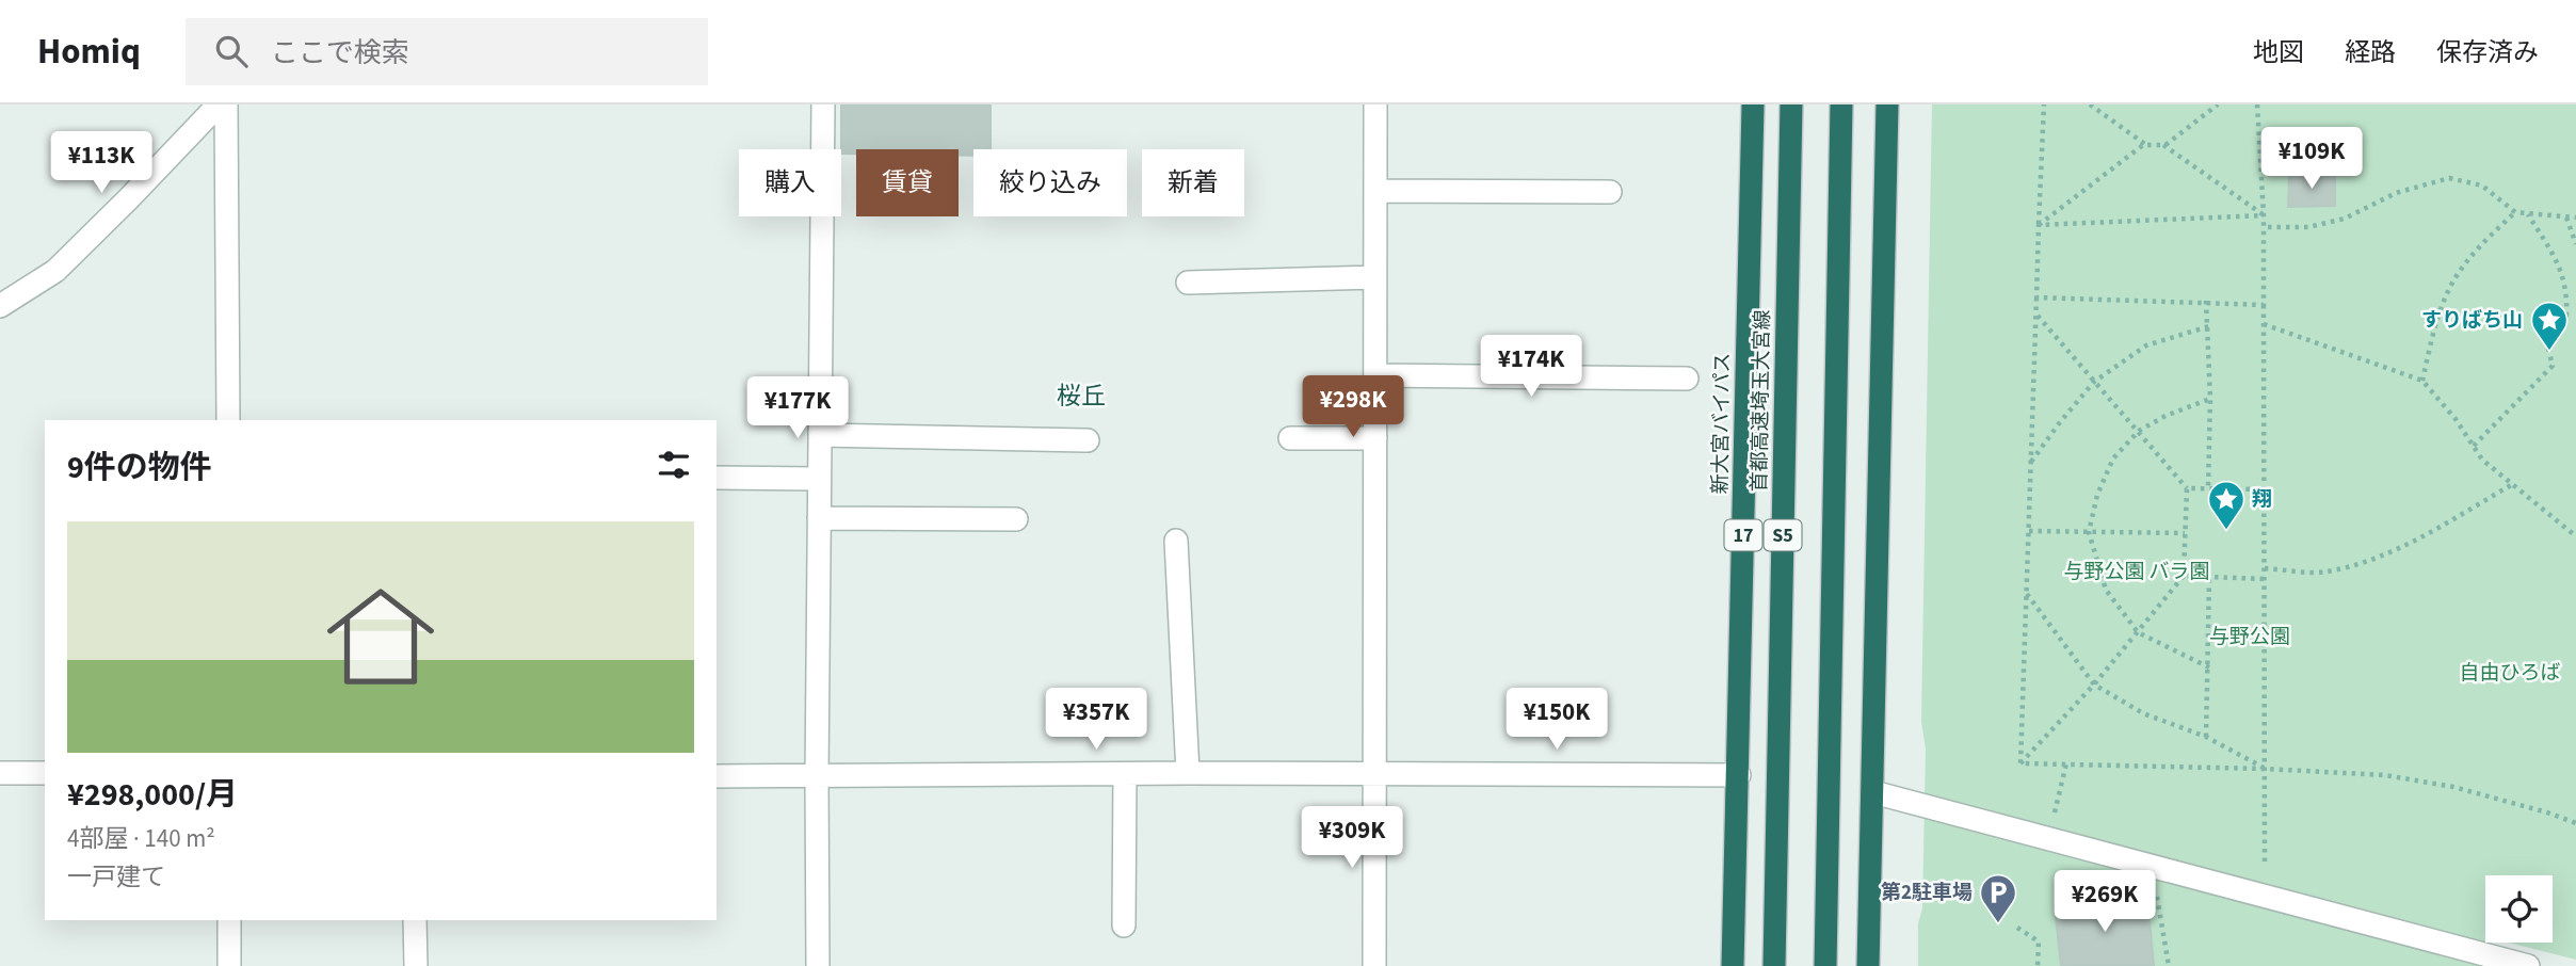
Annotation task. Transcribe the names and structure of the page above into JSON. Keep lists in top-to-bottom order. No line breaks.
{"streets":{"highway":["首都高速埼玉大宮線","新大宮バイパス","17","S5"]},"districts":["桜丘"],"parks":["与野公園 バラ園","与野公園","自由ひろば"],"places":{"place":["すりばち山","翔"],"parking":["第2駐車場"]},"page":{"header":"Homiq","search":"ここで検索","nav":["地図","経路","保存済み"],"price":["¥109K","¥113K","¥174K","¥298K","¥177K","¥357K","¥150K","¥309K","¥269K"],"chip":["購入","賃貸","絞り込み","新着"],"heading":"9件の物件","list":[{"name":"¥298,000/月","note":"4部屋 · 140 m² · 一戸建て"}]}}
